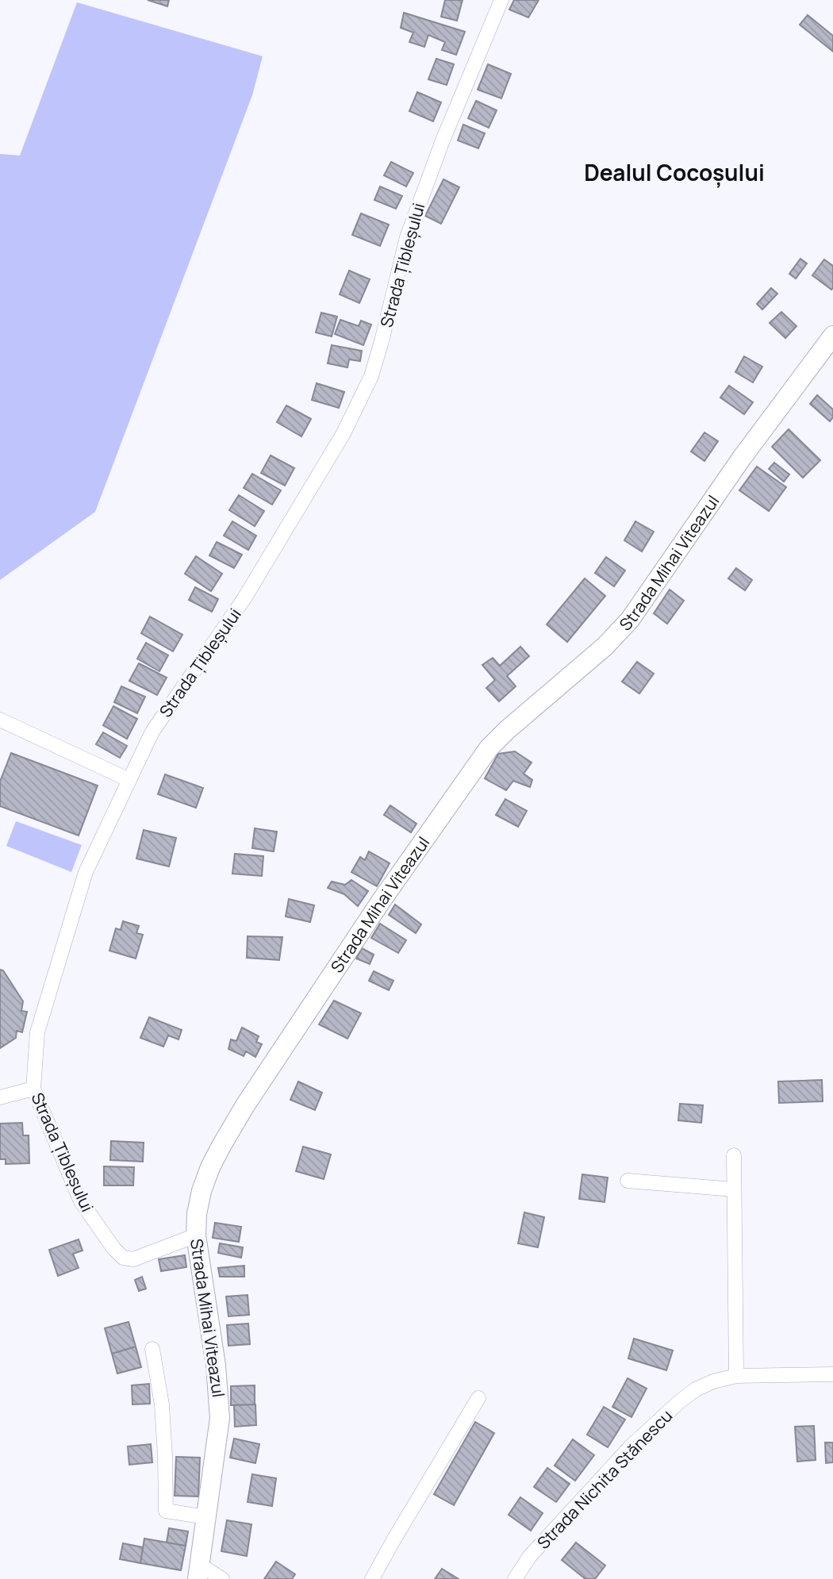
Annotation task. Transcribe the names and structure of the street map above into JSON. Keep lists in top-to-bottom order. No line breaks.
{"streets":{"main road":["Strada Mihai Viteazul"],"street":["Strada Țibleșului","Strada Nichita Stănescu"]},"crossings":[["Strada Țibleșului","Strada Mihai Viteazul"]],"districts":["Dealul Cocoșului"]}
